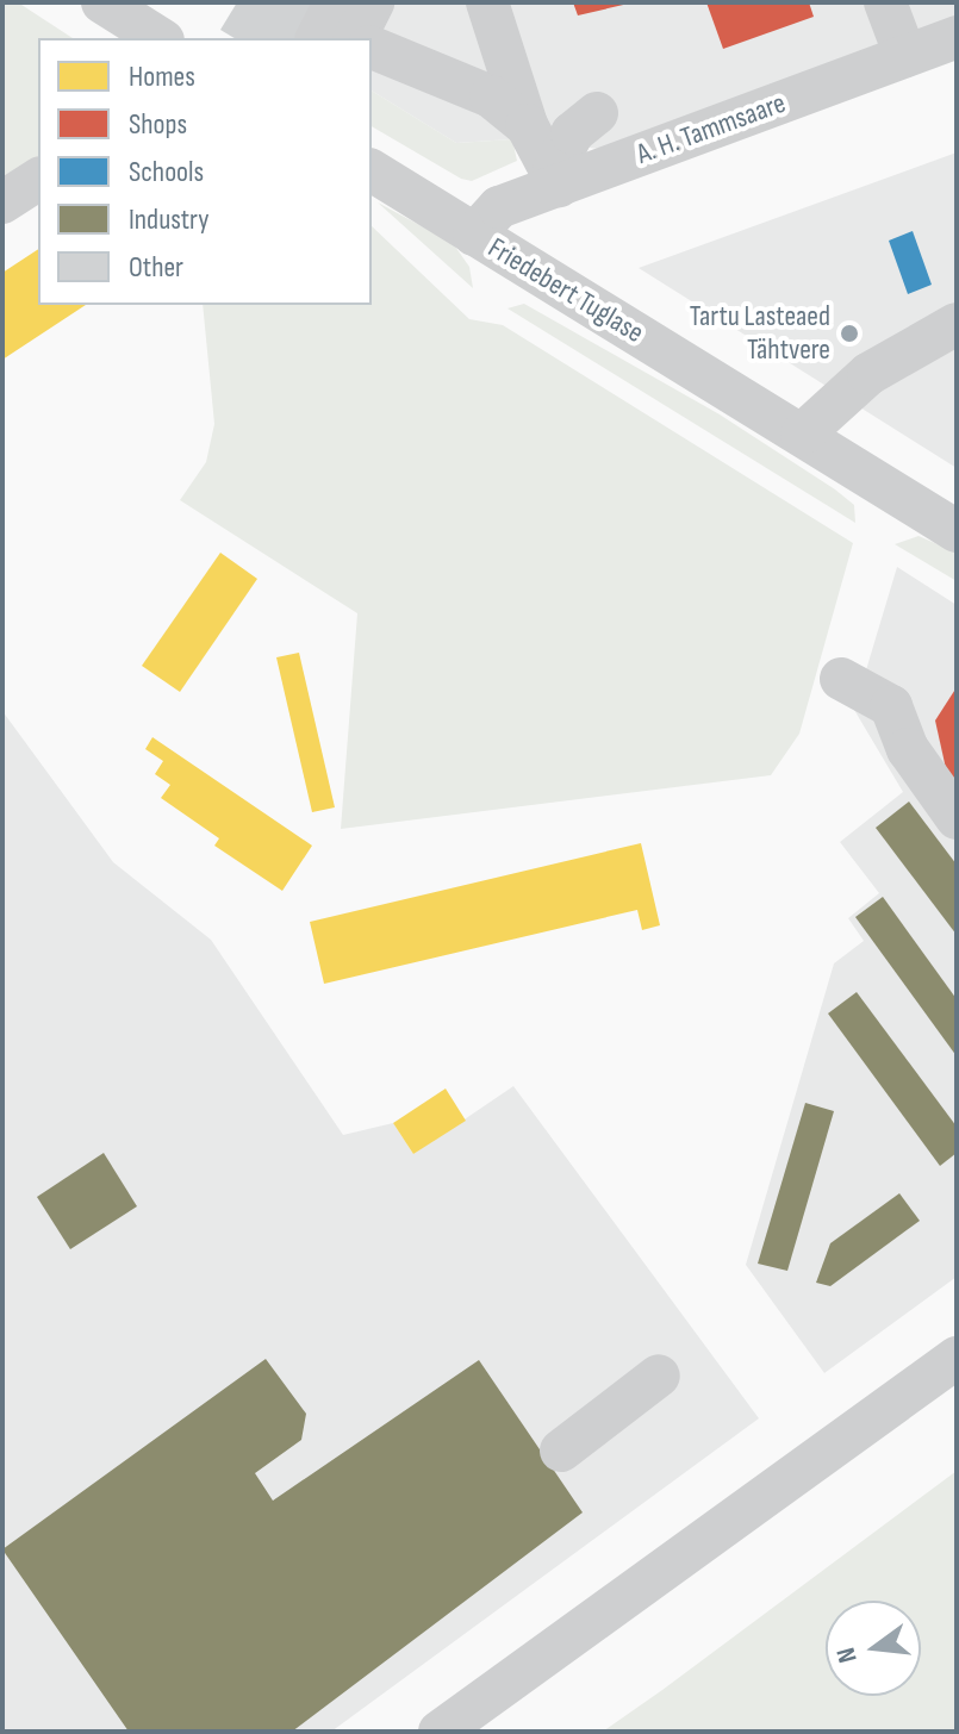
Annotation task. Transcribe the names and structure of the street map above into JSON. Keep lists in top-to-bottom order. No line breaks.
{"streets":{"street":["A. H. Tammsaare","Friedebert Tuglase"]},"crossings":[["A. H. Tammsaare","Friedebert Tuglase"]],"places":["Tartu Lasteaed Tähtvere"],"legend":["Homes","Shops","Schools","Industry","Other"],"north":"left"}
